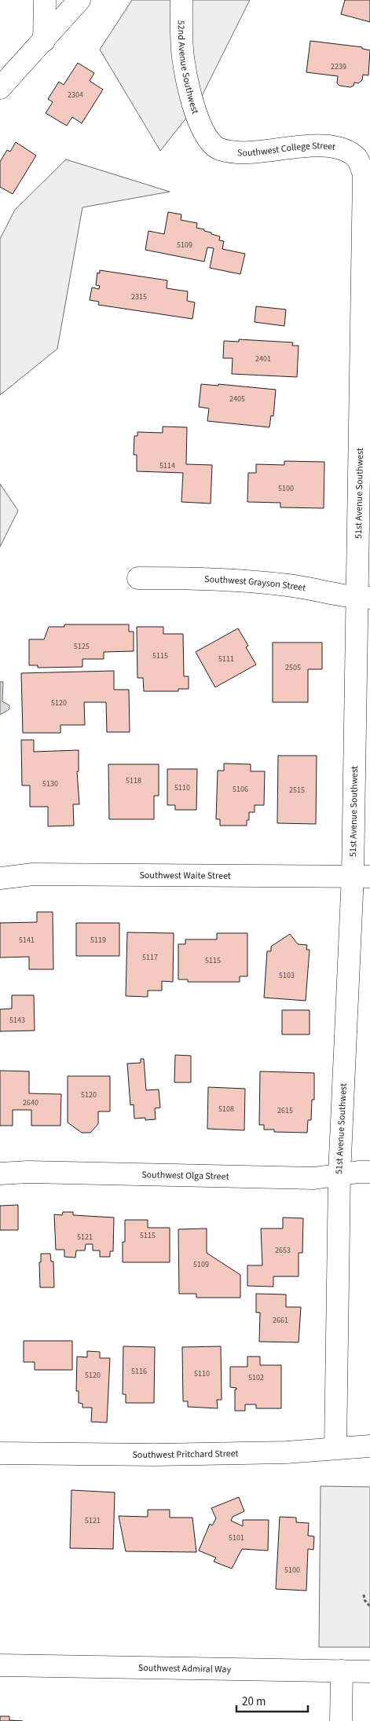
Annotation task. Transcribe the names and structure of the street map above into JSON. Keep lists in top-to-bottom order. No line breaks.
{"streets":{"street":["52nd Avenue Southwest","Southwest College Street","51st Avenue Southwest","Southwest Grayson Street","Southwest Waite Street","Southwest Olga Street","Southwest Pritchard Street","Southwest Admiral Way"]},"crossings":[["52nd Avenue Southwest","Southwest College Street"],["Southwest College Street","51st Avenue Southwest"],["51st Avenue Southwest","Southwest Grayson Street"],["51st Avenue Southwest","Southwest Waite Street"],["51st Avenue Southwest","Southwest Olga Street"],["51st Avenue Southwest","Southwest Pritchard Street"]],"house_numbers":["2239","2304","5109","2315","2401","2405","5114","5100","5125","5115","5111","2505","5120","5118","5130","5110","5106","2515","5141","5119","5117","5115","5103","5143","5120","2640","5108","2615","5115","5121","2653","5109","2661","5116","5110","5120","5102","5121","5101","5100"],"scale_bar":"20 m"}
